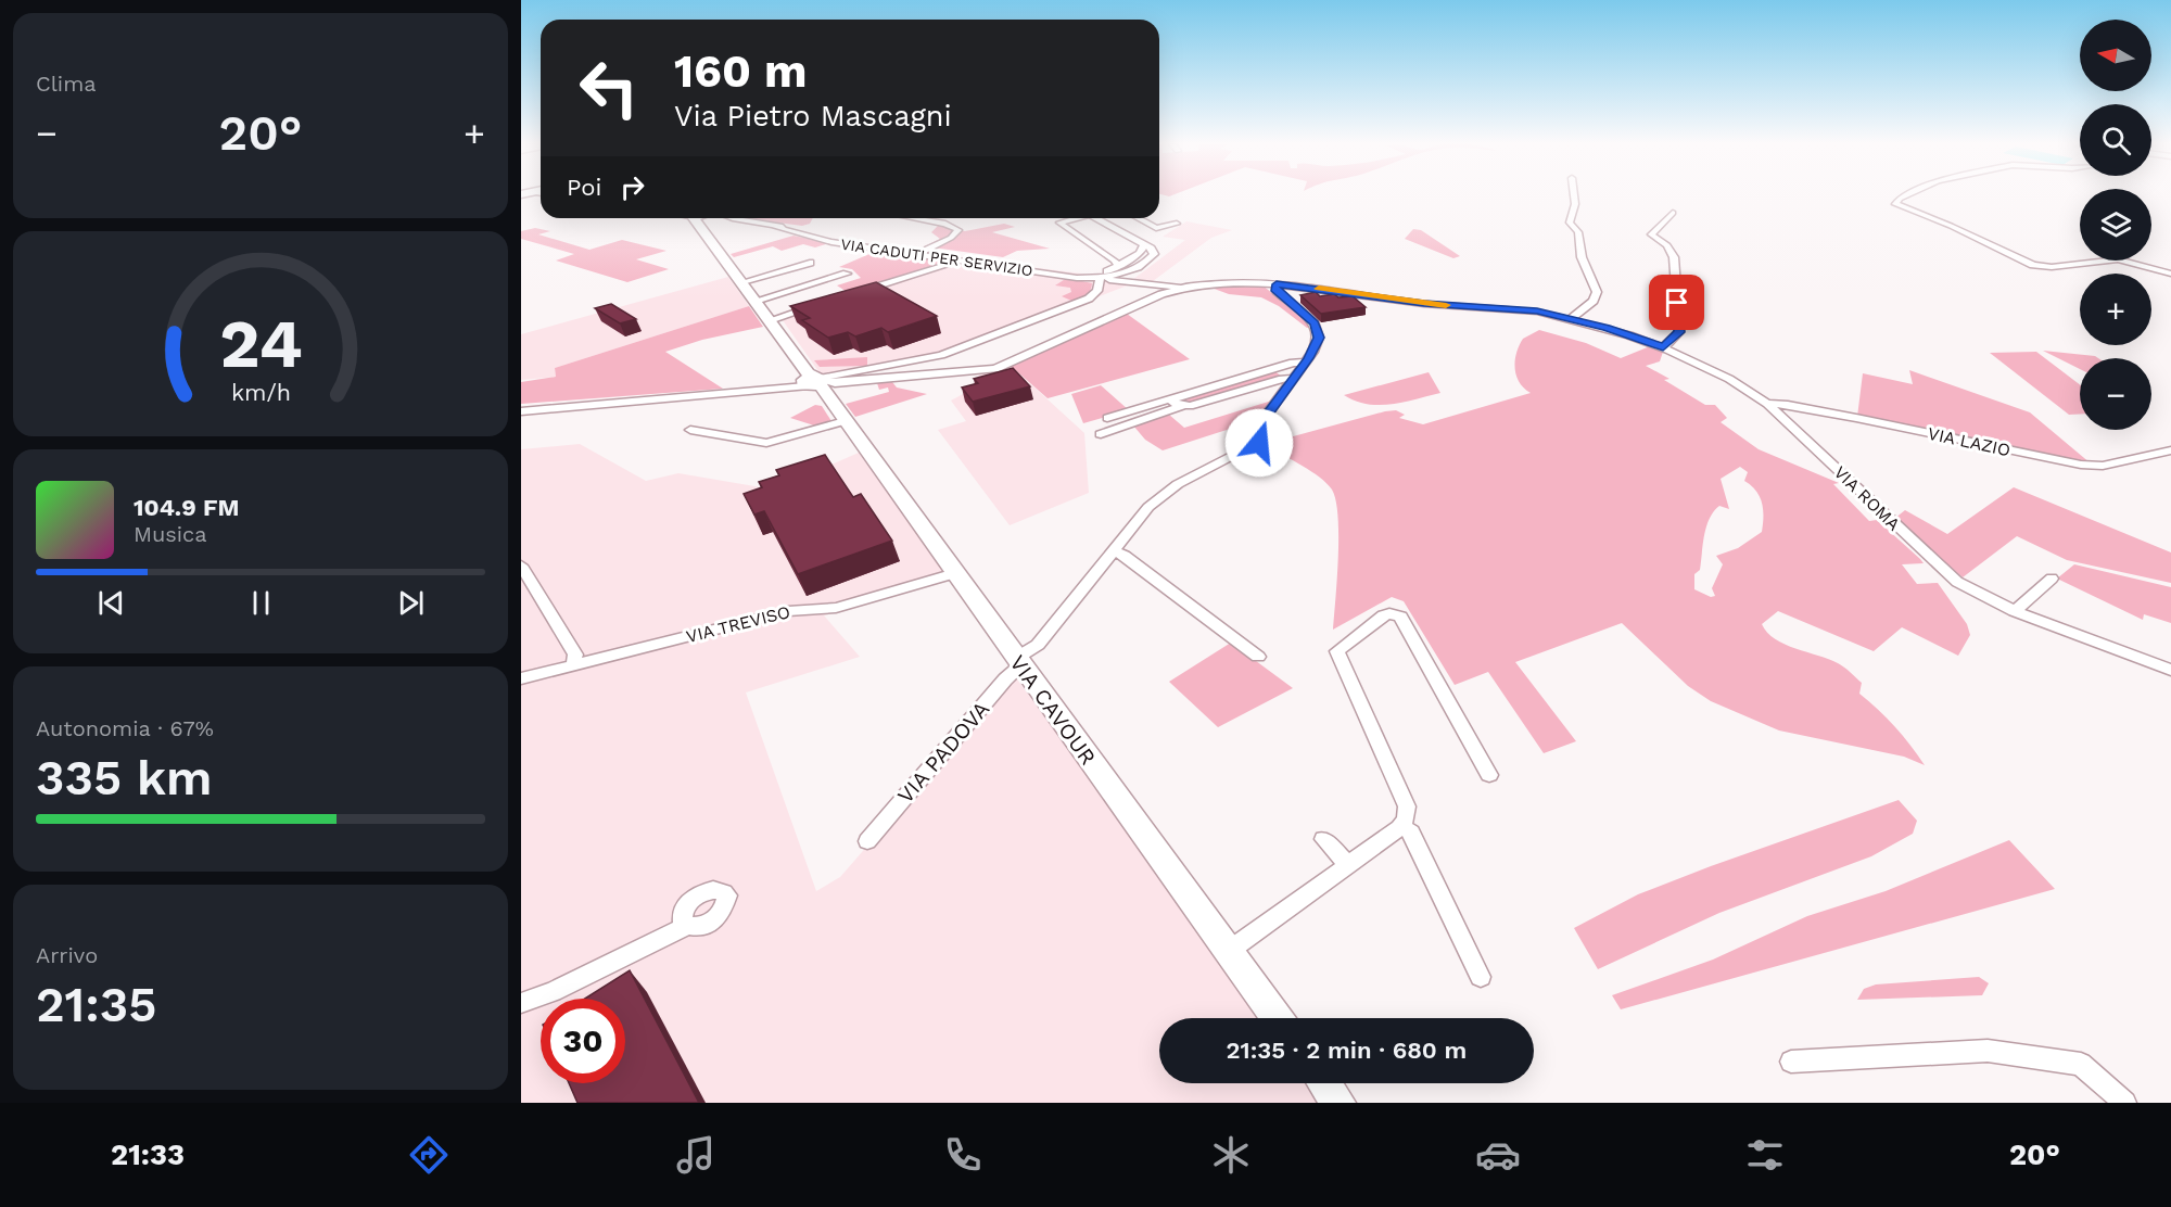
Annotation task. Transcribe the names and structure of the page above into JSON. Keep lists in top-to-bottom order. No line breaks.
{"streets":{"street":["VIA CADUTI PER SERVIZIO","VIA LAZIO","VIA ROMA","VIA TREVISO","VIA CAVOUR","VIA PADOVA"]},"crossings":[["VIA LAZIO","VIA ROMA"],["VIA TREVISO","VIA CAVOUR"],["VIA CAVOUR","VIA PADOVA"]],"north":"left","page":{"tile":["Clima",["Autonomia · 67%","335 km"],["Arrivo","21:35"]],"map_buttons":["+","−"],"turn":["160 m","Via Pietro Mascagni"],"heat":["−","20°","+"],"then":"Poi","song":["104.9 FM","Musica"],"limit":"30","trip":"21:35 · 2 min · 680 m","tabs":["21:33","20°"],"gauge":["24","km/h"]}}
